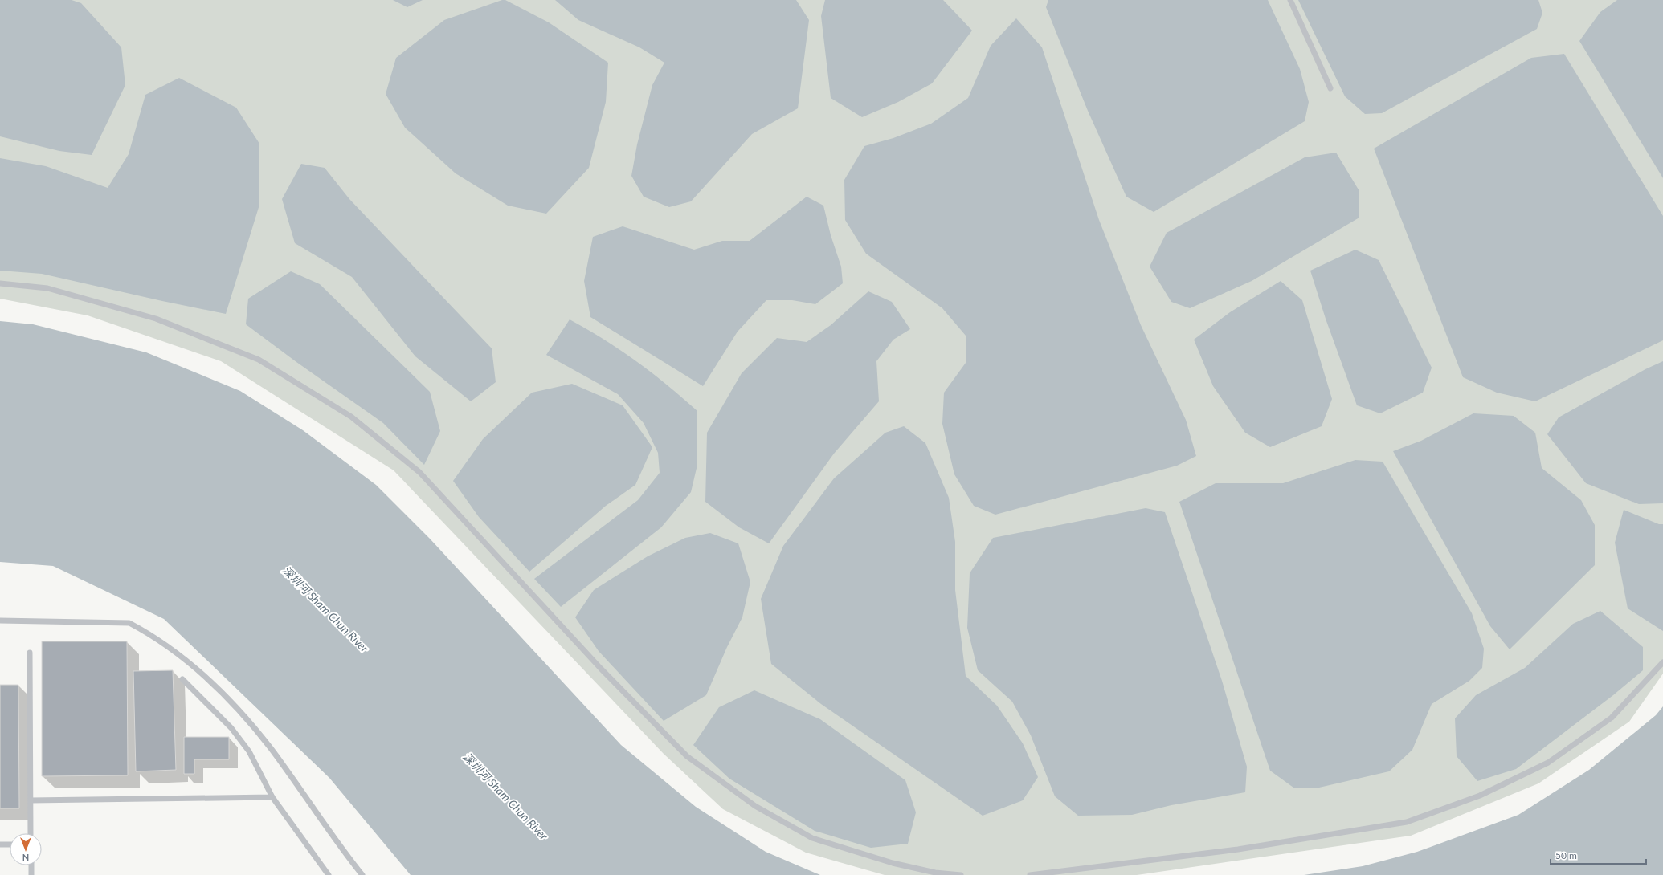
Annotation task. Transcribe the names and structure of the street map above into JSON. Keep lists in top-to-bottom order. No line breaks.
{"water":["深圳河 Sham Chun River"],"scale_bar":"50 m","north":"bottom"}
